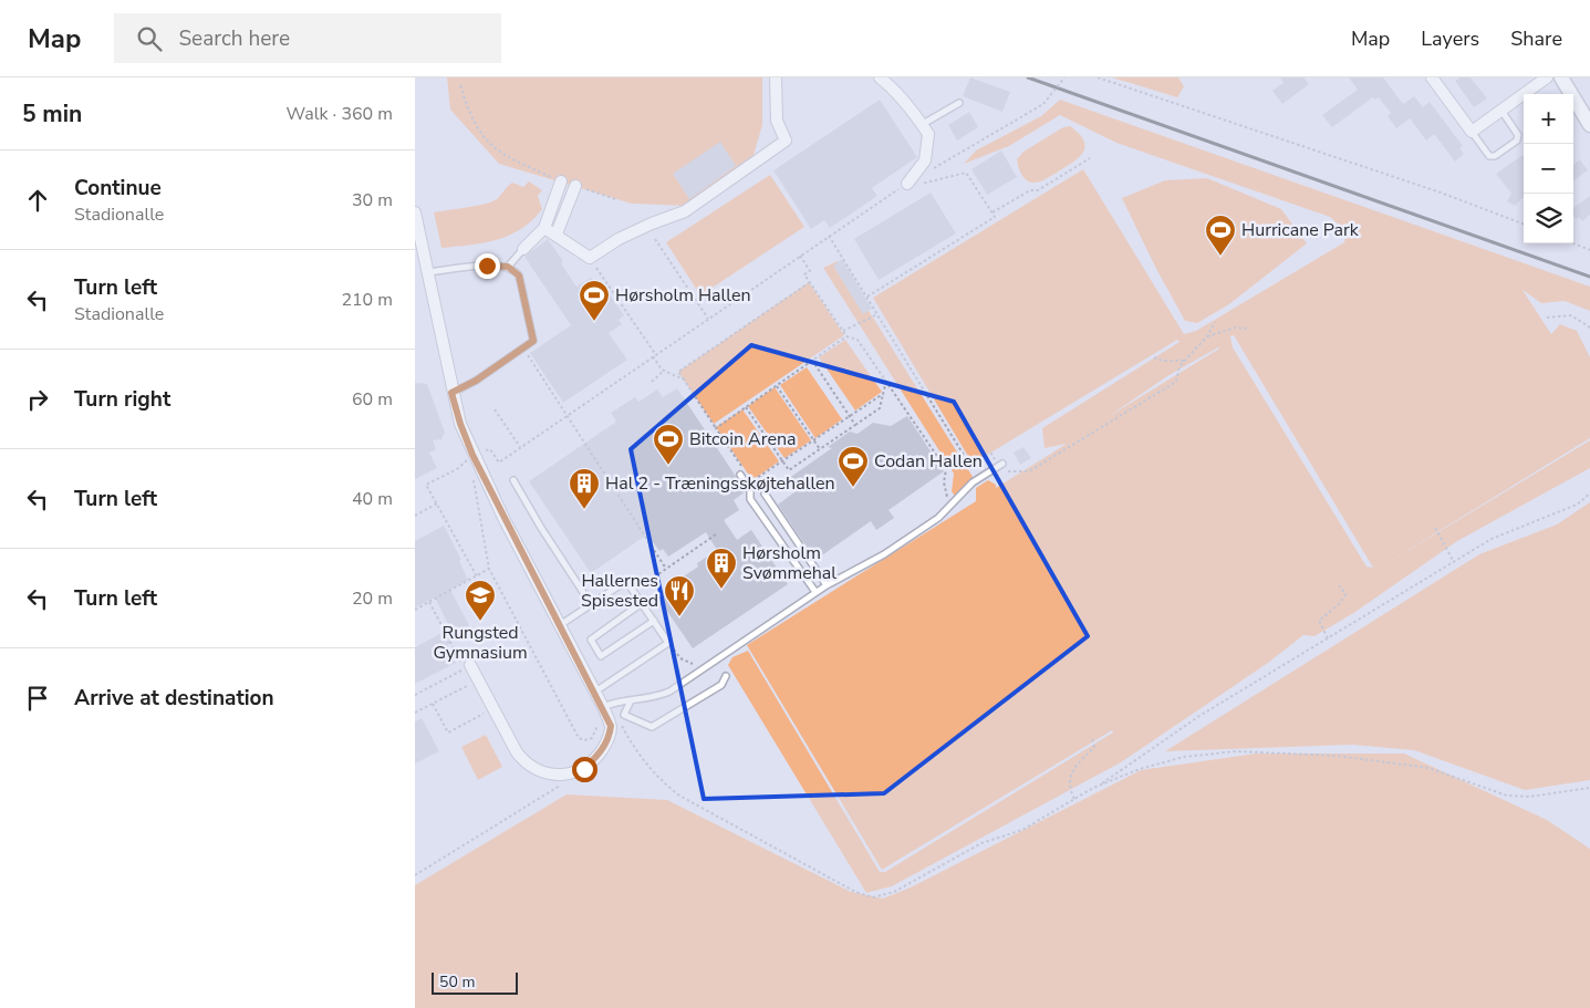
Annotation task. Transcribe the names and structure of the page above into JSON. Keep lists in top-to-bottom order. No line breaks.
{"places":{"sports":["Hurricane Park","Hørsholm Hallen","Bitcoin Arena","Codan Hallen"],"building":["Hal 2 - Træningsskøjtehallen","Hørsholm Svømmehal"],"restaurant":["Hallernes Spisested"],"school or university":["Rungsted Gymnasium"]},"scale_bar":"50 m","page":{"header":"Map","search":"Search here","nav":["Map","Layers","Share"],"heading":["5 min","Walk · 360 m"],"map_buttons":["+","−"],"list":[["Continue","Stadionalle","30 m"],["Turn left","Stadionalle","210 m"],["Turn right","60 m"],["Turn left","40 m"],["Turn left","20 m"],"Arrive at destination"],"scale":"50 m"}}
